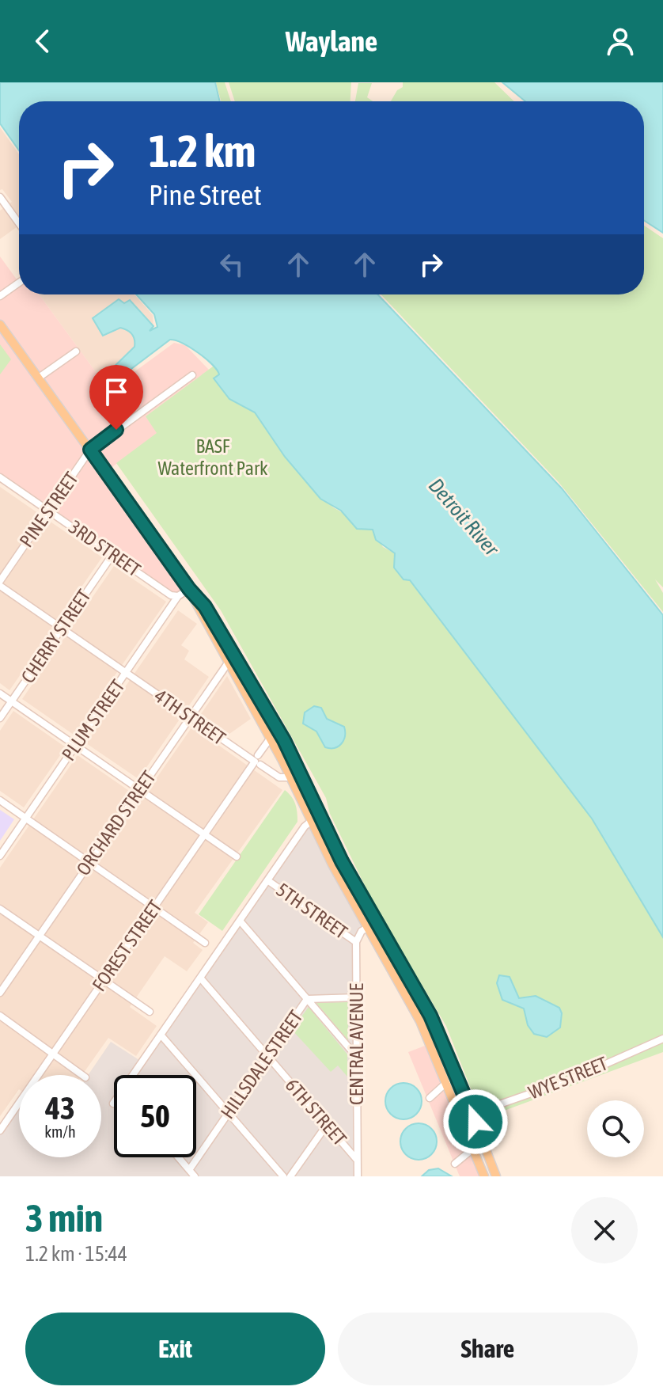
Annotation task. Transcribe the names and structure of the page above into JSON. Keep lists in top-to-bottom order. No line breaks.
{"streets":{"street":["PINE STREET","3RD STREET","CHERRY STREET","4TH STREET","PLUM STREET","ORCHARD STREET","5TH STREET","FOREST STREET","CENTRAL AVENUE","HILLSDALE STREET","WYE STREET","6TH STREET"]},"crossings":[["PINE STREET","3RD STREET"],["3RD STREET","CHERRY STREET"],["3RD STREET","PLUM STREET"],["CHERRY STREET","4TH STREET"],["4TH STREET","PLUM STREET"],["4TH STREET","ORCHARD STREET"],["4TH STREET","FOREST STREET"],["5TH STREET","CENTRAL AVENUE"],["CENTRAL AVENUE","HILLSDALE STREET"],["CENTRAL AVENUE","6TH STREET"],["HILLSDALE STREET","6TH STREET"]],"water":["Detroit River"],"parks":["BASF Waterfront Park"],"page":{"header":"Waylane","turn":["1.2 km","Pine Street"],"speed":"43 km/h","limit":"50","heading":["3 min","1.2 km · 15:44"],"buttons":["Exit","Share"]}}
